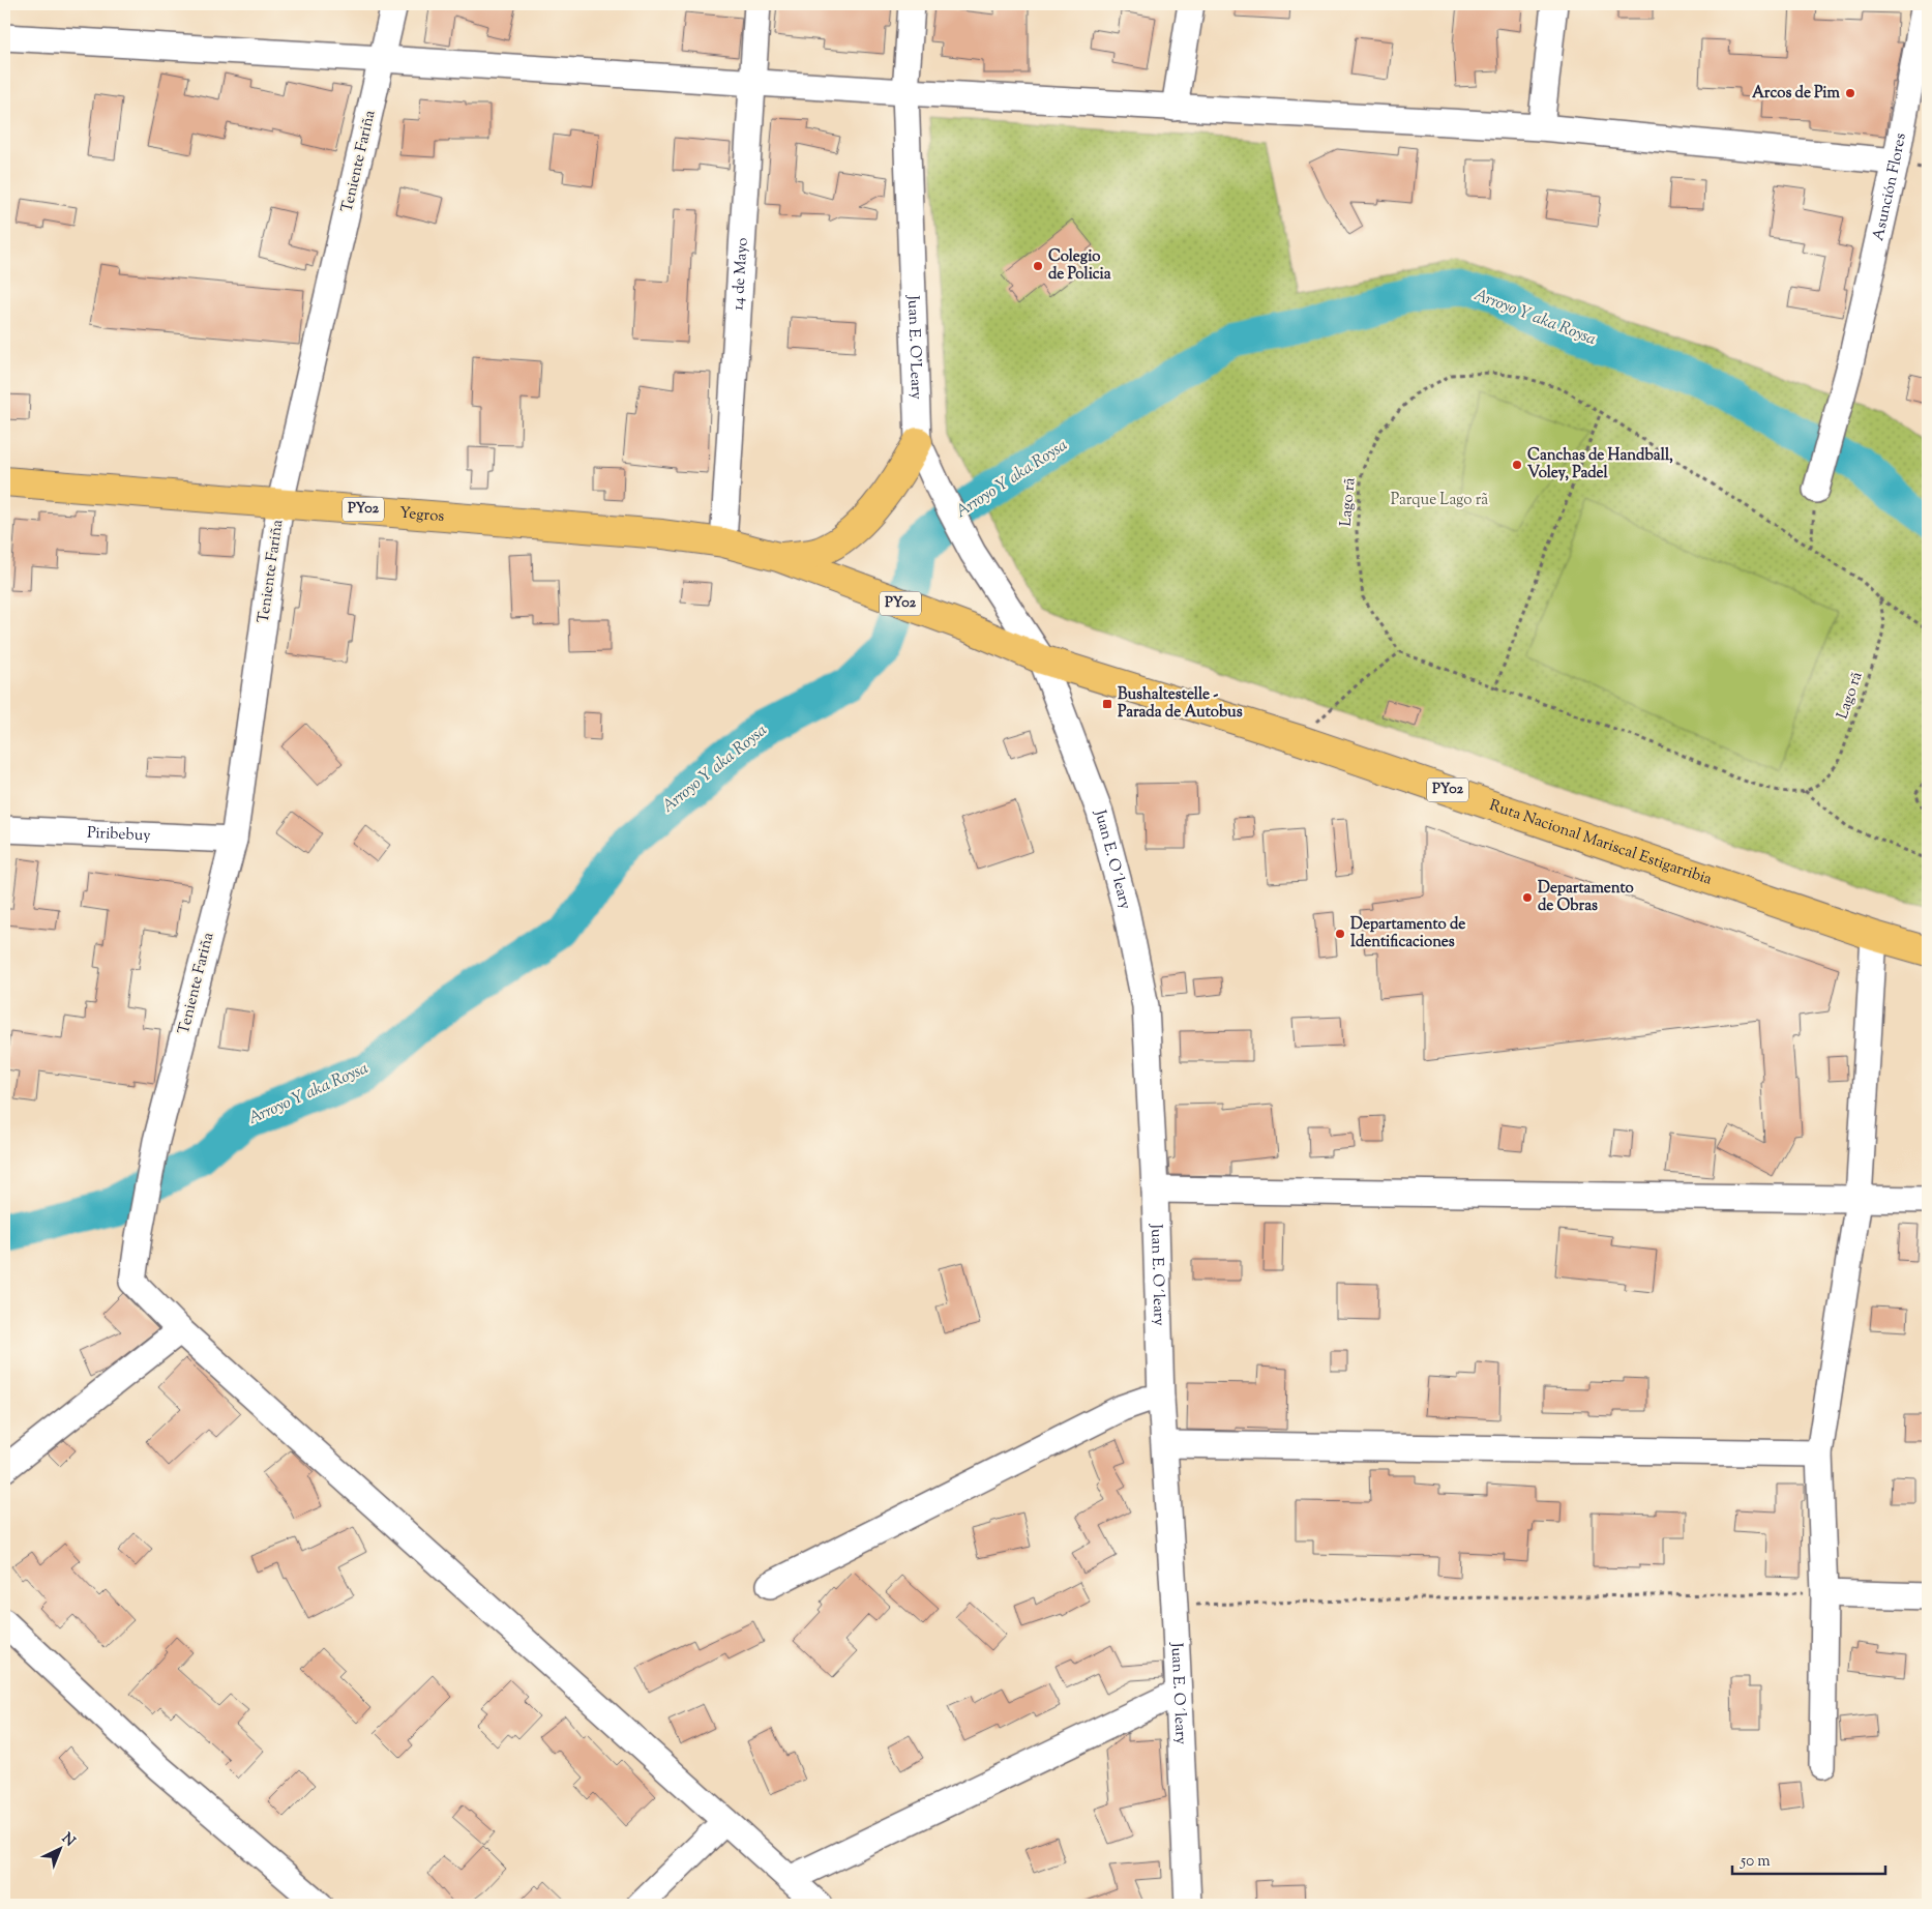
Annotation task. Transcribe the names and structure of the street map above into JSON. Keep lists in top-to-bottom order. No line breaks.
{"streets":{"main road":["PY02","Yegros","Ruta Nacional Mariscal Estigarribia"],"street":["Teniente Fariña","Asunción Flores","14 de Mayo","Juan E. O'Leary","Piribebuy","Juan E. O´leary"],"path":["Lago rã"]},"crossings":[["Teniente Fariña","Yegros"],["Teniente Fariña","Piribebuy"],["14 de Mayo","Yegros"],["Juan E. O'Leary","Ruta Nacional Mariscal Estigarribia"],["Juan E. O'Leary","Juan E. O´leary"],["Yegros","Ruta Nacional Mariscal Estigarribia"],["Ruta Nacional Mariscal Estigarribia","Juan E. O´leary"]],"water":["Arroyo Y aka Roysa"],"parks":["Parque Lago rã"],"places":{"other":["Arcos de Pim","Colegio de Policia","Canchas de Handball, Voley, Padel","Departamento de Obras","Departamento de Identificaciones"],"transit":["Bushaltestelle - Parada de Autobus"]},"scale_bar":"50 m","north":"top right"}
